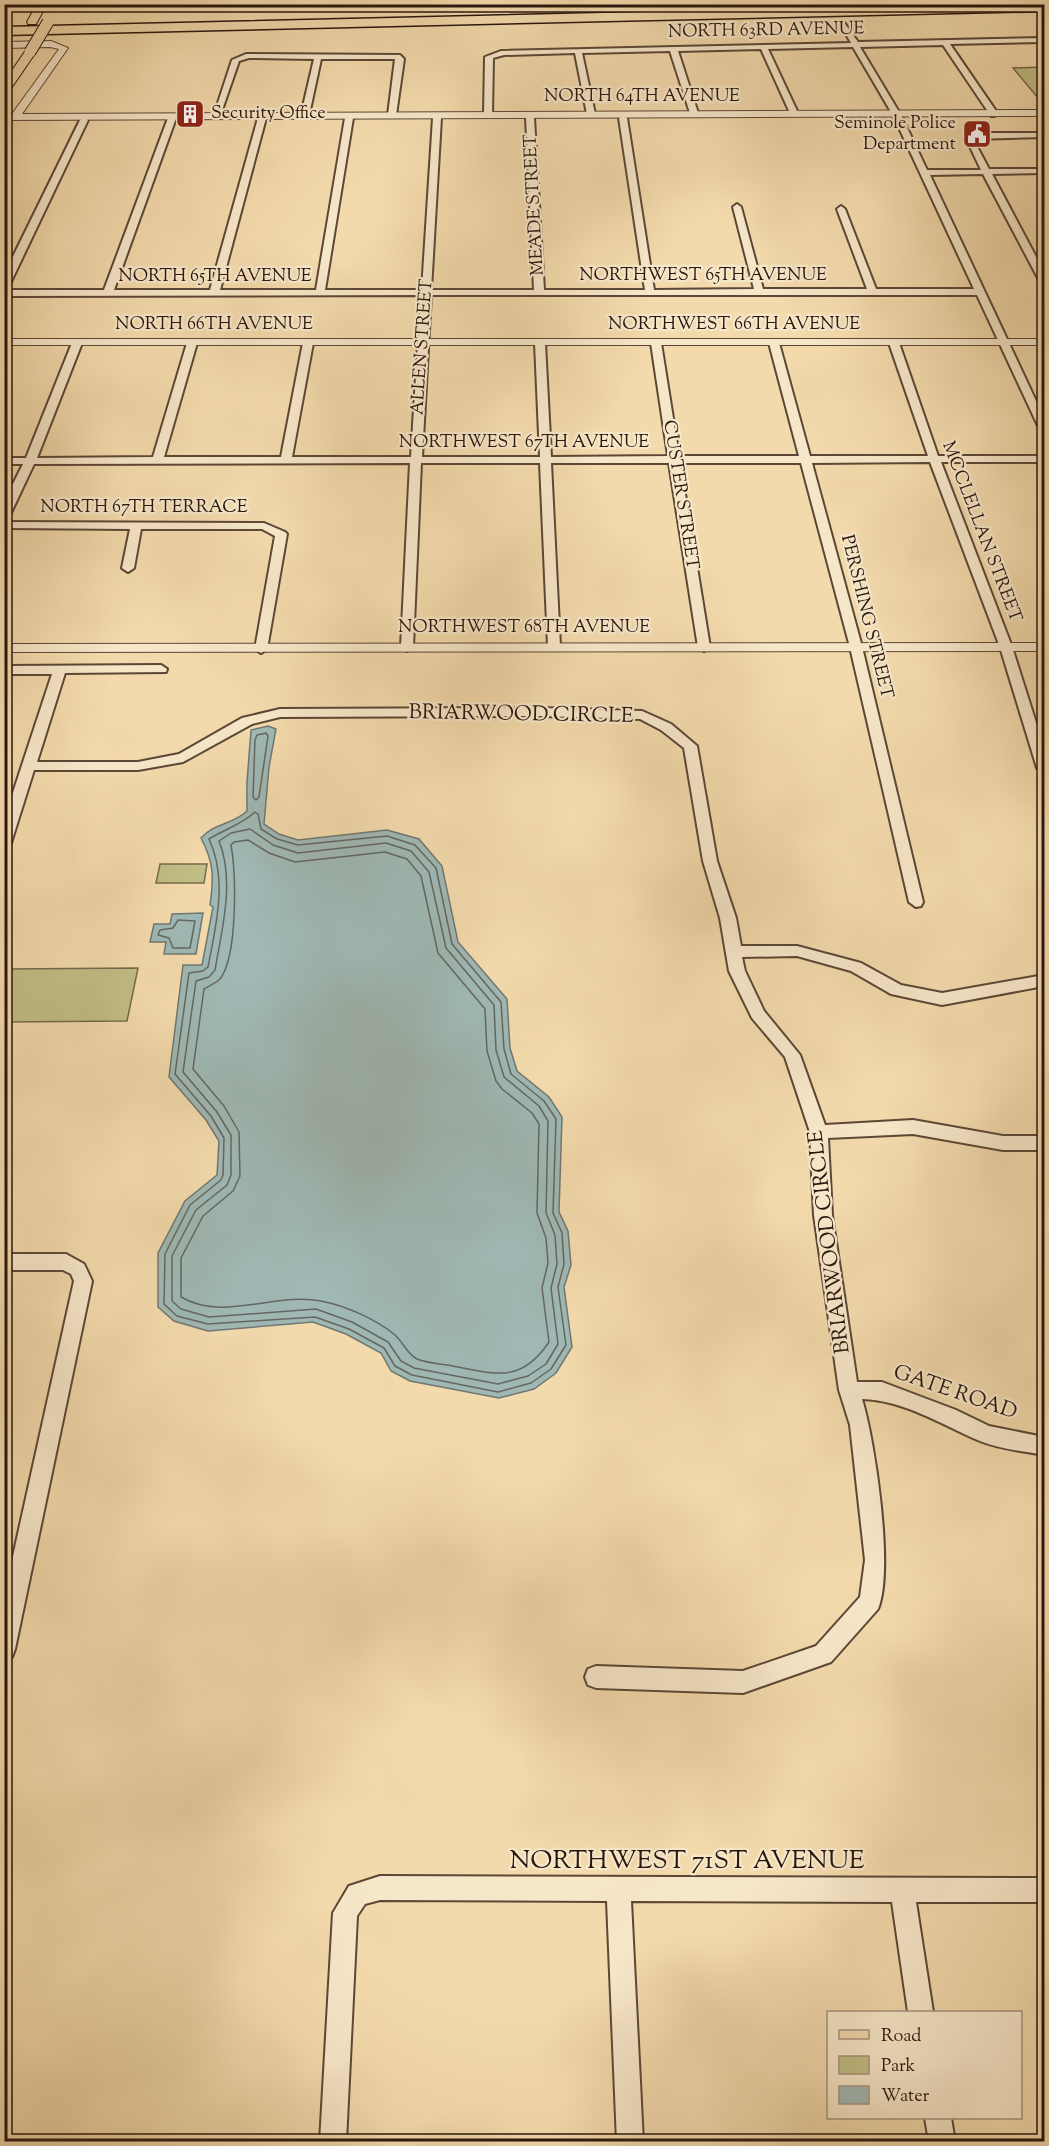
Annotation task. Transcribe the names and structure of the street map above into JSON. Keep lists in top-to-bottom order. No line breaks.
{"streets":{"street":["NORTH 63RD AVENUE","NORTH 64TH AVENUE","MEADE STREET","NORTHWEST 65TH AVENUE","NORTH 65TH AVENUE","NORTH 66TH AVENUE","NORTHWEST 66TH AVENUE","ALLEN STREET","NORTHWEST 67TH AVENUE","CUSTER STREET","NORTH 67TH TERRACE","MCCLELLAN STREET","PERSHING STREET","NORTHWEST 68TH AVENUE","BRIARWOOD CIRCLE","GATE ROAD","NORTHWEST 71ST AVENUE"]},"crossings":[["NORTH 63RD AVENUE","NORTH 64TH AVENUE"],["MEADE STREET","NORTHWEST 65TH AVENUE"],["NORTHWEST 65TH AVENUE","NORTH 65TH AVENUE"],["NORTHWEST 65TH AVENUE","ALLEN STREET"],["NORTH 65TH AVENUE","ALLEN STREET"],["NORTH 66TH AVENUE","NORTHWEST 66TH AVENUE"],["NORTH 66TH AVENUE","ALLEN STREET"],["NORTHWEST 66TH AVENUE","ALLEN STREET"],["NORTHWEST 66TH AVENUE","CUSTER STREET"],["NORTHWEST 66TH AVENUE","MCCLELLAN STREET"],["NORTHWEST 66TH AVENUE","PERSHING STREET"],["ALLEN STREET","NORTHWEST 67TH AVENUE"],["ALLEN STREET","NORTHWEST 68TH AVENUE"],["NORTHWEST 67TH AVENUE","CUSTER STREET"],["NORTHWEST 67TH AVENUE","MCCLELLAN STREET"],["NORTHWEST 67TH AVENUE","PERSHING STREET"],["CUSTER STREET","NORTHWEST 68TH AVENUE"],["NORTH 67TH TERRACE","NORTHWEST 68TH AVENUE"],["MCCLELLAN STREET","NORTHWEST 68TH AVENUE"],["PERSHING STREET","NORTHWEST 68TH AVENUE"],["BRIARWOOD CIRCLE","GATE ROAD"]],"places":{"building":["Security Office"],"public building":["Seminole Police Department"]},"legend":["Road","Park","Water"]}
